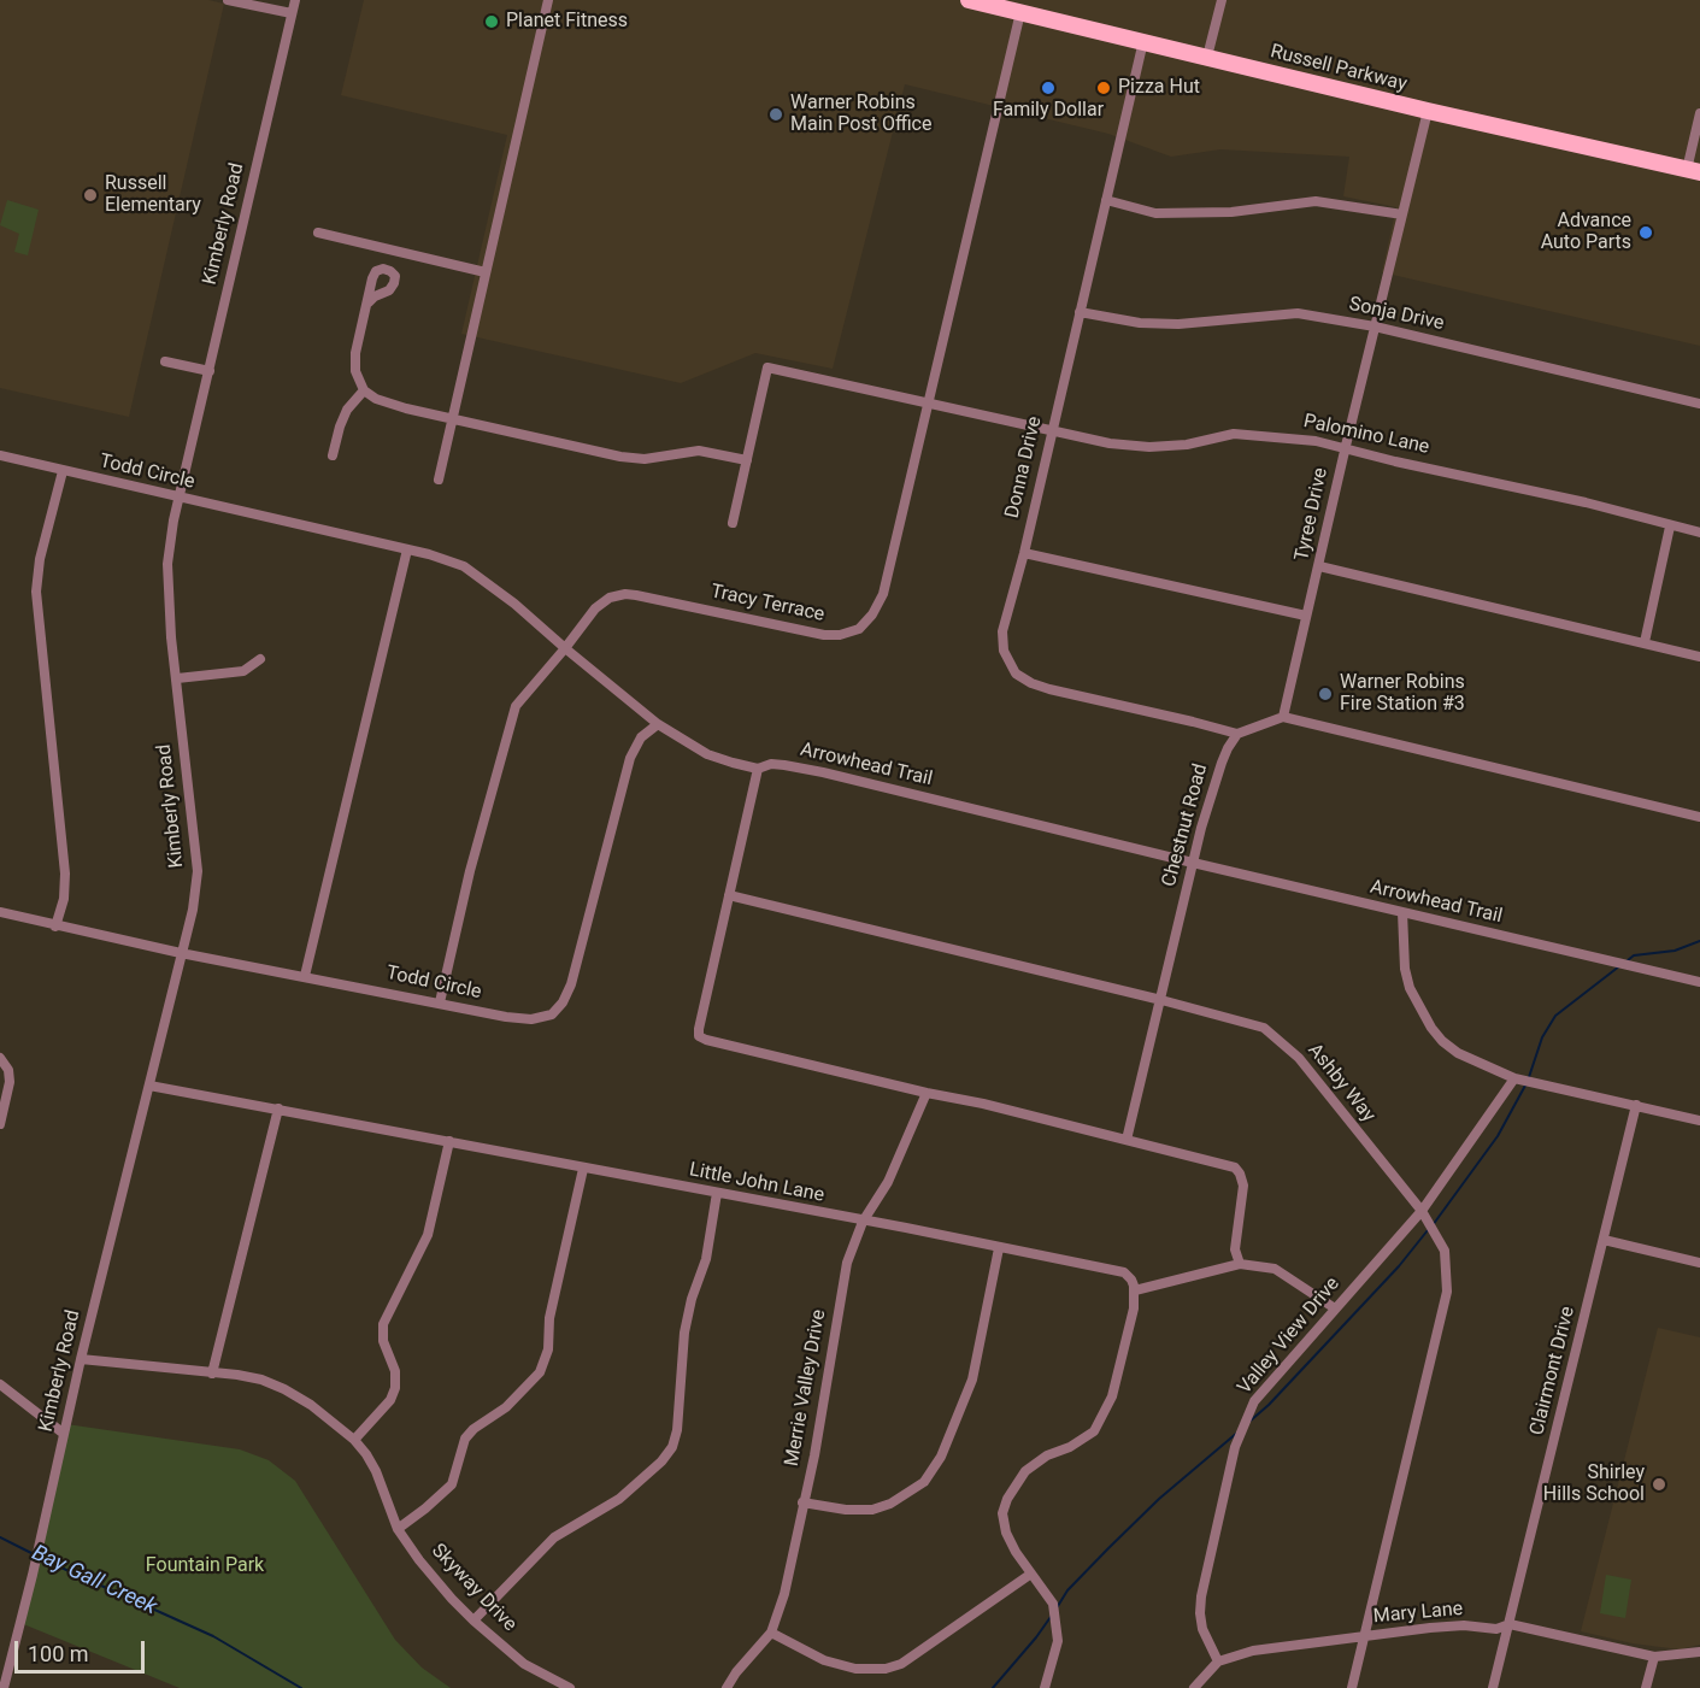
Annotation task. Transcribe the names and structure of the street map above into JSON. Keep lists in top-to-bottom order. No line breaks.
{"streets":{"main road":["Russell Parkway"],"street":["Kimberly Road","Sonja Drive","Palomino Lane","Donna Drive","Todd Circle","Tyree Drive","Tracy Terrace","Arrowhead Trail","Chestnut Road","Ashby Way","Little John Lane","Valley View Drive","Clairmont Drive","Merrie Valley Drive","Skyway Drive","Mary Lane"]},"crossings":[["Russell Parkway","Donna Drive"],["Russell Parkway","Tyree Drive"],["Russell Parkway","Tracy Terrace"],["Kimberly Road","Todd Circle"],["Kimberly Road","Little John Lane"],["Kimberly Road","Skyway Drive"],["Sonja Drive","Donna Drive"],["Sonja Drive","Tyree Drive"],["Palomino Lane","Donna Drive"],["Palomino Lane","Tyree Drive"],["Palomino Lane","Tracy Terrace"],["Donna Drive","Chestnut Road"],["Todd Circle","Tracy Terrace"],["Todd Circle","Arrowhead Trail"],["Arrowhead Trail","Chestnut Road"],["Chestnut Road","Ashby Way"],["Ashby Way","Valley View Drive"],["Ashby Way","Mary Lane"],["Little John Lane","Merrie Valley Drive"],["Valley View Drive","Mary Lane"],["Clairmont Drive","Mary Lane"]],"water":["Bay Gall Creek"],"parks":["Fountain Park"],"places":["Planet Fitness","Family Dollar","Pizza Hut","Warner Robins Main Post Office","Russell Elementary","Advance Auto Parts","Warner Robins Fire Station #3","Shirley Hills School"],"scale_bar":"100 m"}
